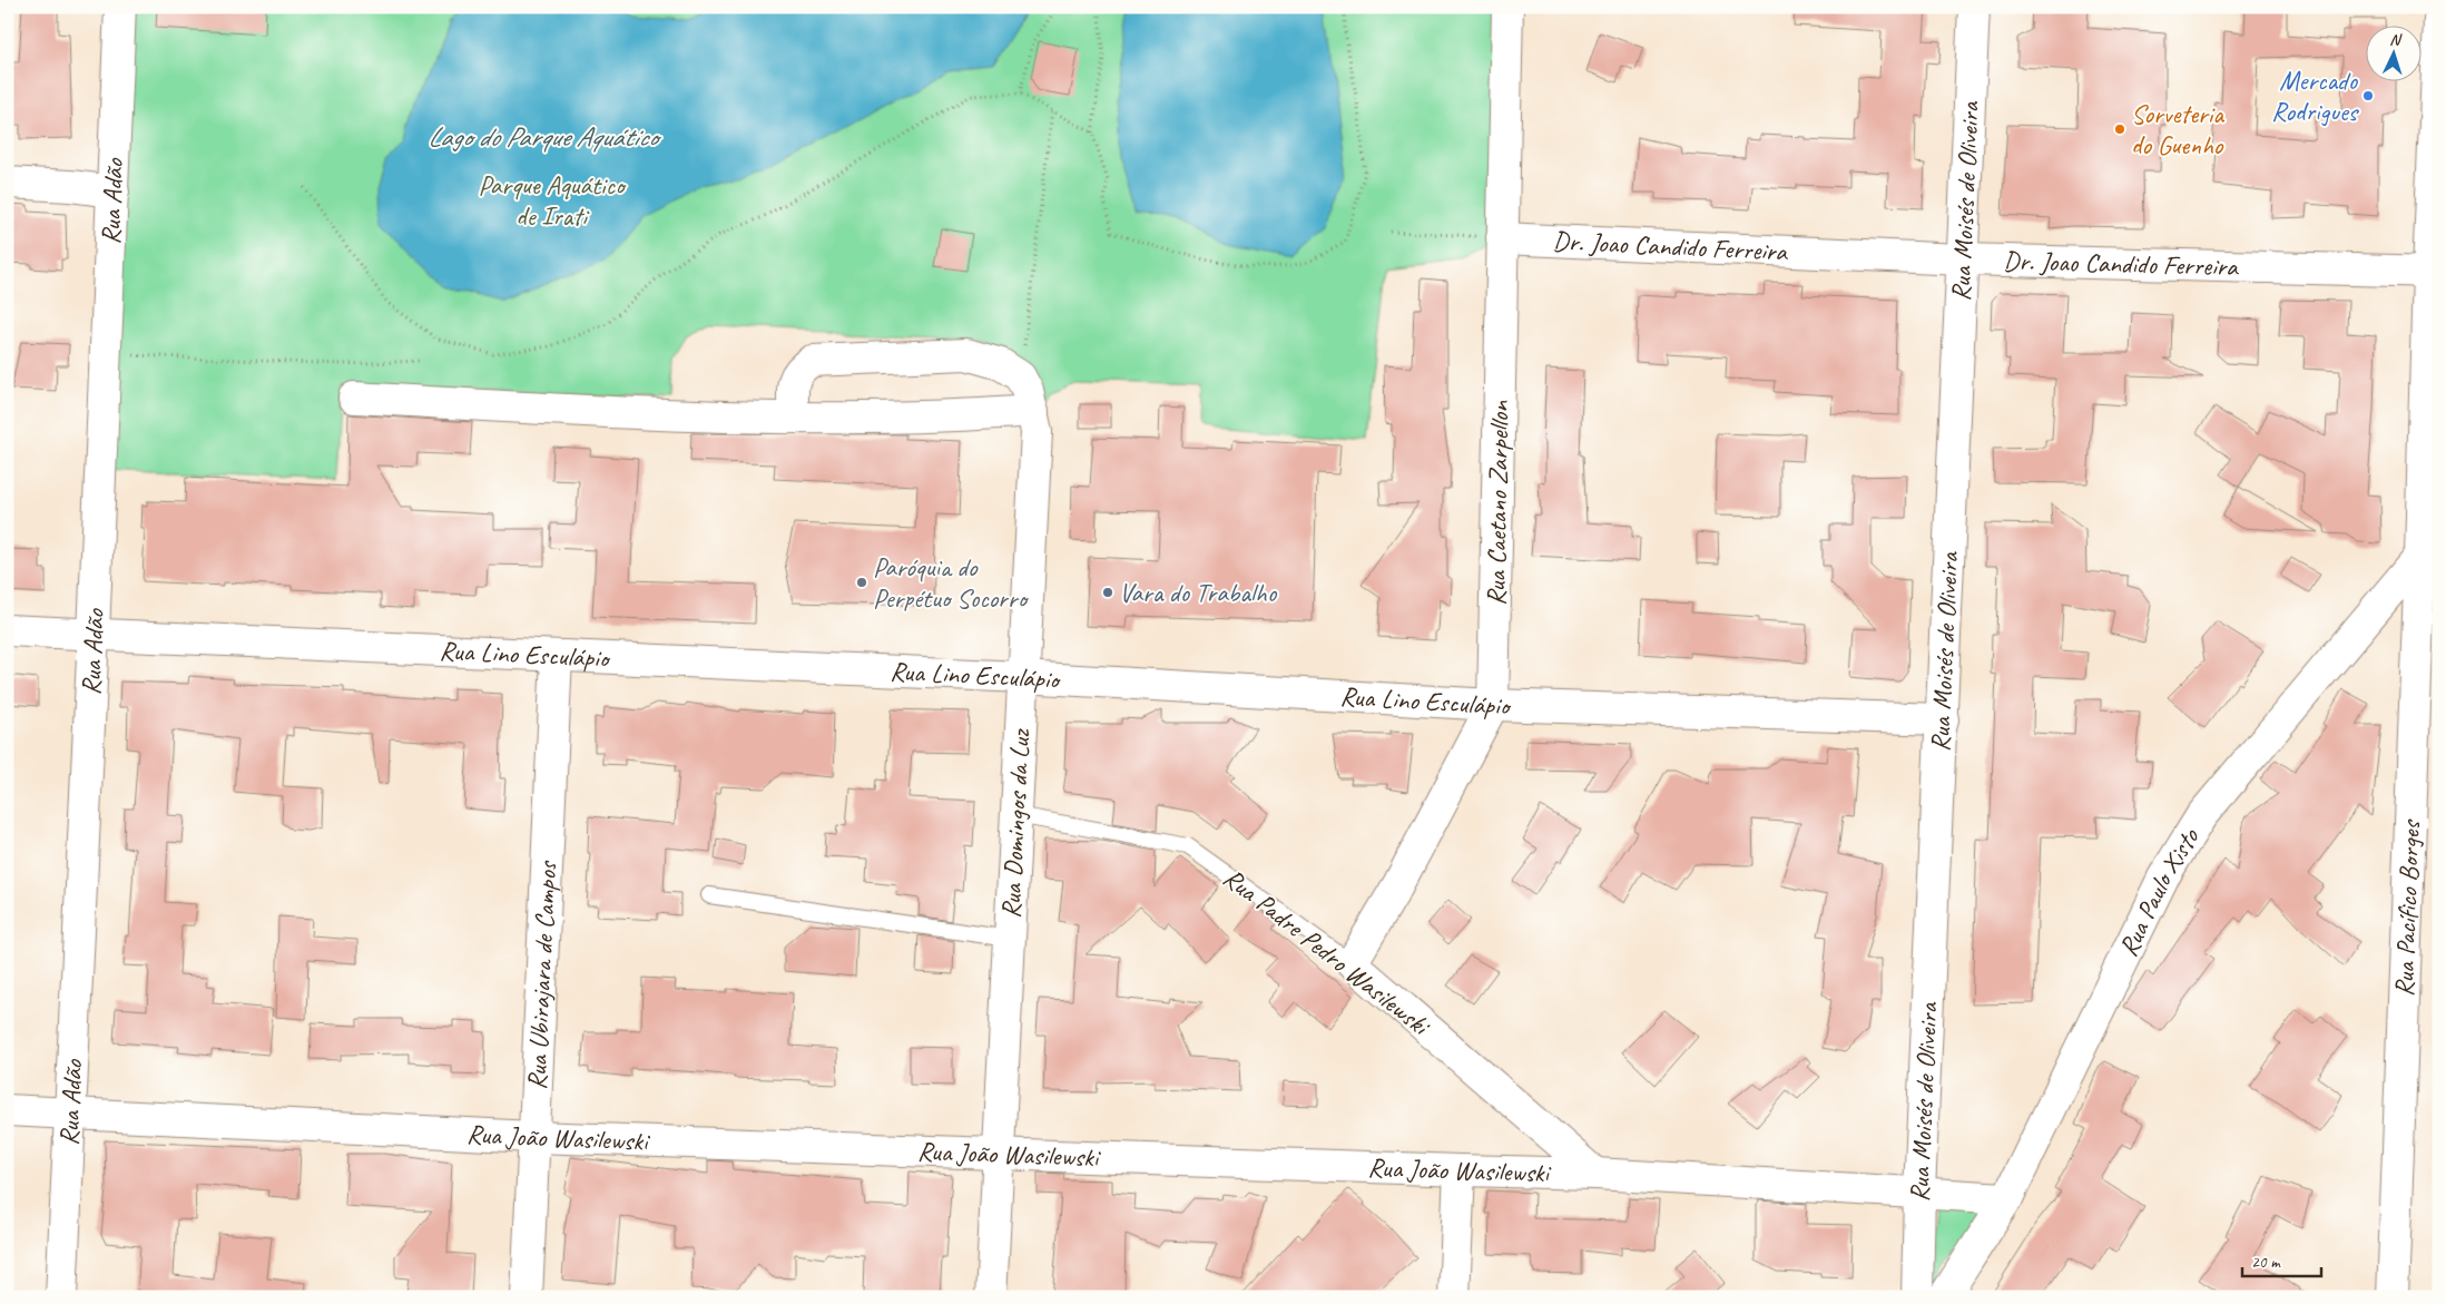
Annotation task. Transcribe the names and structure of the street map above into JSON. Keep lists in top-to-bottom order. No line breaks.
{"streets":{"street":["Rua Adão","Rua Moisés de Oliveira","Dr. Joao Candido Ferreira","Rua Caetano Zarpellon","Rua Lino Esculápio","Rua Domingos da Luz","Rua Paulo Xisto","Rua Pacífico Borges","Rua Padre Pedro Wasilewski","Rua Ubirajara de Campos","Rua João Wasilewski"]},"crossings":[["Rua Adão","Rua Lino Esculápio"],["Rua Adão","Rua João Wasilewski"],["Rua Moisés de Oliveira","Dr. Joao Candido Ferreira"],["Rua Moisés de Oliveira","Rua Lino Esculápio"],["Rua Moisés de Oliveira","Rua João Wasilewski"],["Dr. Joao Candido Ferreira","Rua Caetano Zarpellon"],["Dr. Joao Candido Ferreira","Rua Pacífico Borges"],["Rua Caetano Zarpellon","Rua Lino Esculápio"],["Rua Caetano Zarpellon","Rua Padre Pedro Wasilewski"],["Rua Lino Esculápio","Rua Domingos da Luz"],["Rua Lino Esculápio","Rua Ubirajara de Campos"],["Rua Domingos da Luz","Rua Padre Pedro Wasilewski"],["Rua Domingos da Luz","Rua João Wasilewski"],["Rua Paulo Xisto","Rua Pacífico Borges"],["Rua Paulo Xisto","Rua João Wasilewski"],["Rua Padre Pedro Wasilewski","Rua João Wasilewski"],["Rua Ubirajara de Campos","Rua João Wasilewski"]],"water":["Lago do Parque Aquático"],"parks":["Parque Aquático de Irati"],"places":["Mercado Rodrigues","Sorveteria do Guenho","Paróquia do Perpétuo Socorro","Vara do Trabalho"],"scale_bar":"20 m","north":"top"}
